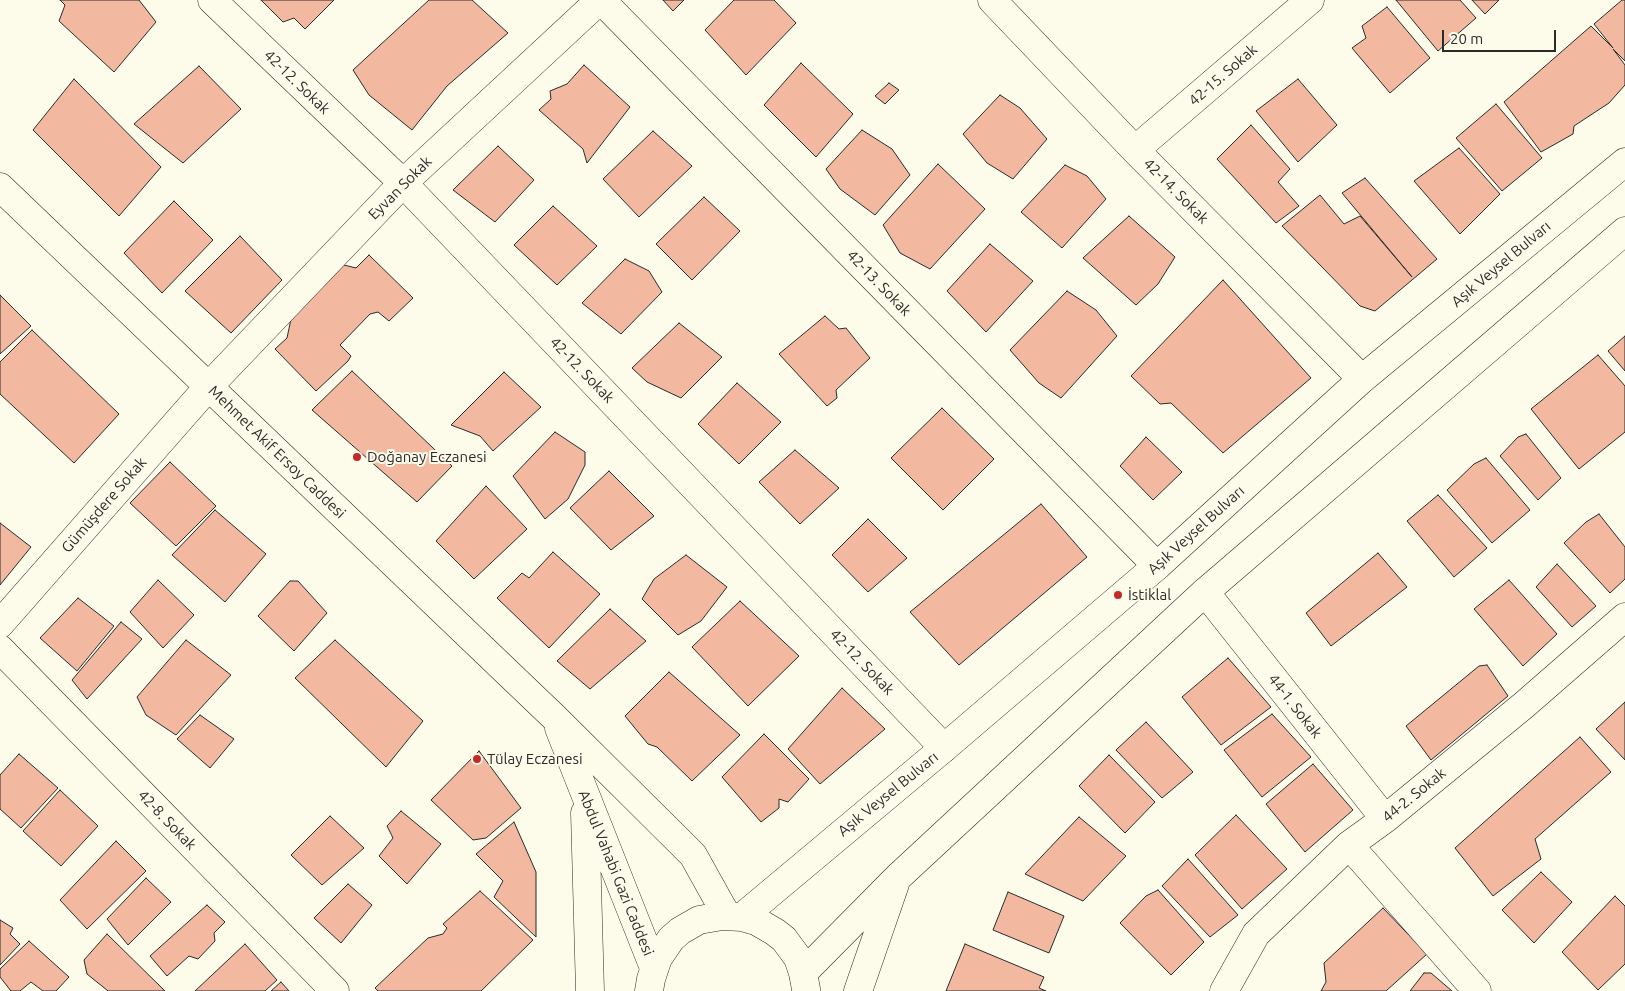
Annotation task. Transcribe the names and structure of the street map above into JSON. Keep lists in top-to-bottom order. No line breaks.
{"streets":{"street":["42-15. Sokak","42-12. Sokak","Eyvan Sokak","42-14. Sokak","Aşık Veysel Bulvarı","42-13. Sokak","Mehmet Akif Ersoy Caddesi","Gümüşdere Sokak","44-1. Sokak","44-2. Sokak","42-8. Sokak","Abdul Vahabi Gazi Caddesi"]},"crossings":[["42-15. Sokak","42-14. Sokak"],["42-12. Sokak","Eyvan Sokak"],["42-12. Sokak","Aşık Veysel Bulvarı"],["Eyvan Sokak","42-13. Sokak"],["Eyvan Sokak","Mehmet Akif Ersoy Caddesi"],["Eyvan Sokak","Gümüşdere Sokak"],["42-14. Sokak","Aşık Veysel Bulvarı"],["Aşık Veysel Bulvarı","42-13. Sokak"],["Mehmet Akif Ersoy Caddesi","Gümüşdere Sokak"],["Mehmet Akif Ersoy Caddesi","Abdul Vahabi Gazi Caddesi"],["44-1. Sokak","44-2. Sokak"]],"places":["Doğanay Eczanesi","İstiklal","Tülay Eczanesi"],"scale_bar":"20 m"}
